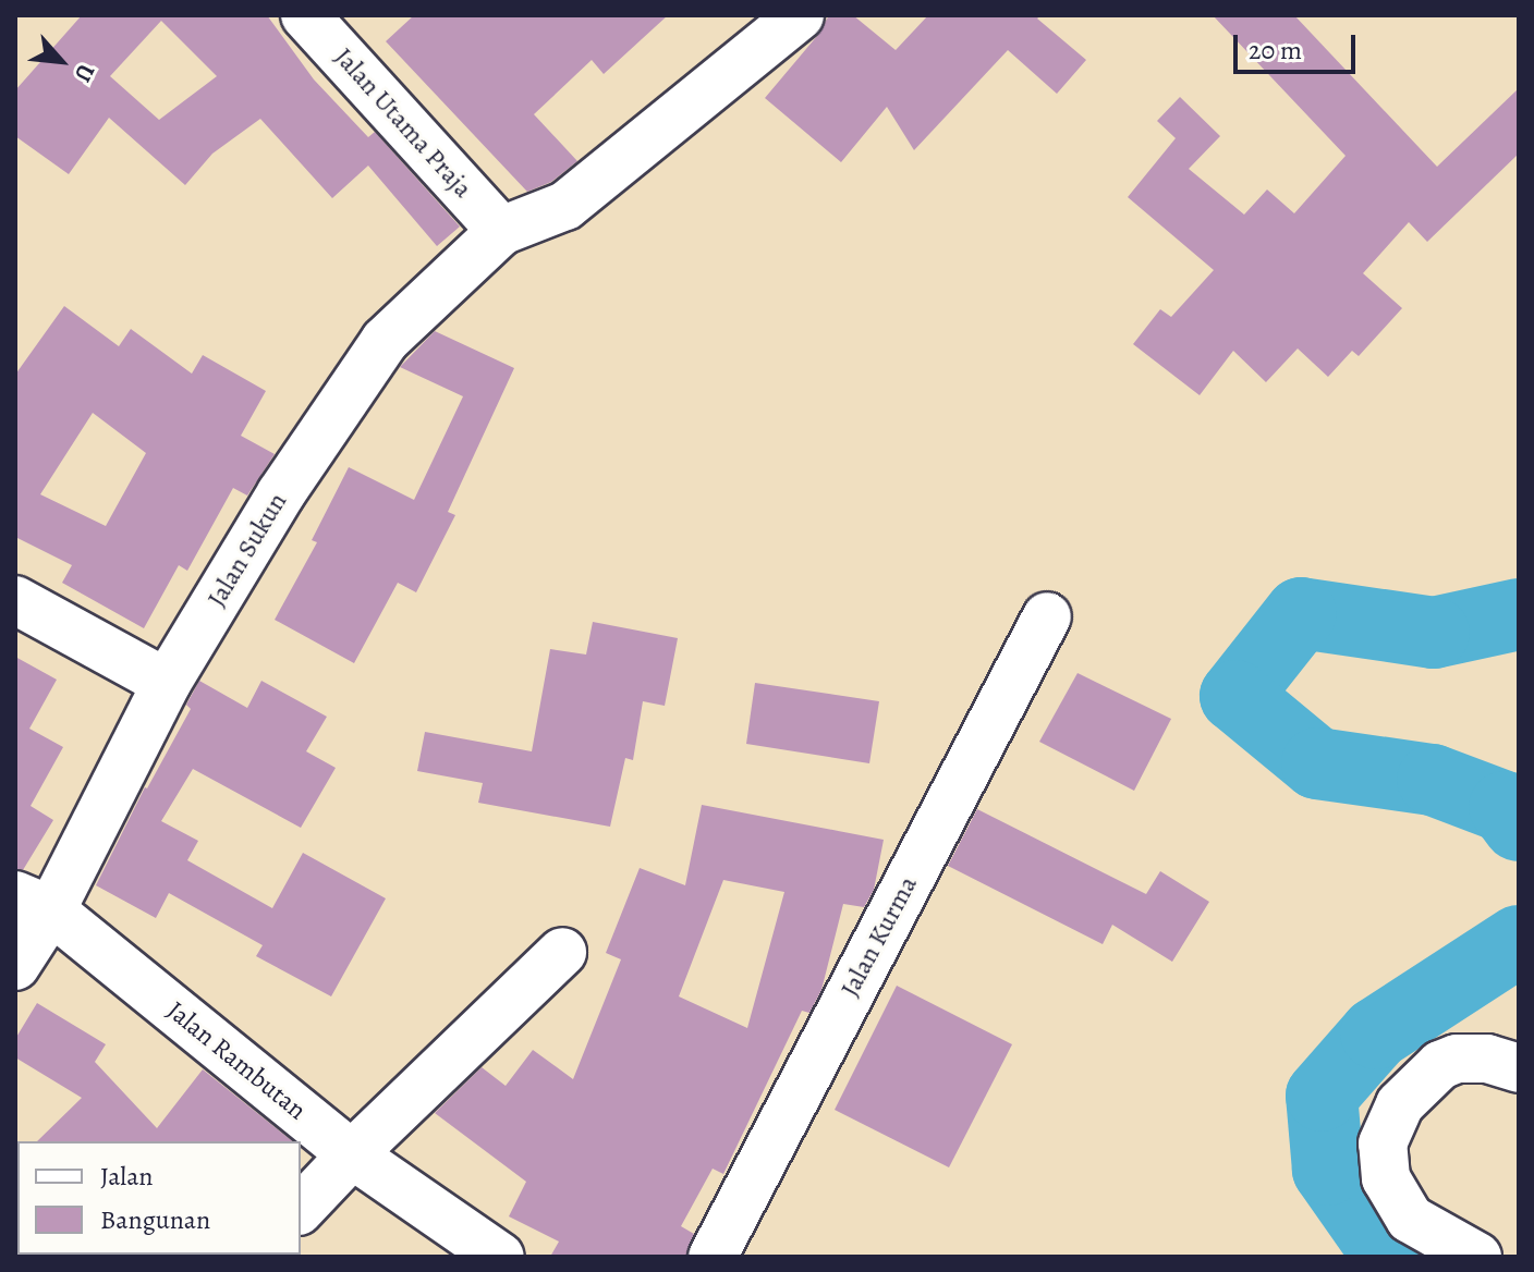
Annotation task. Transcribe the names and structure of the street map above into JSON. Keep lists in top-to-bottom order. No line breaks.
{"streets":{"street":["Jalan Utama Praja","Jalan Sukun","Jalan Kurma","Jalan Rambutan"]},"crossings":[["Jalan Utama Praja","Jalan Sukun"],["Jalan Sukun","Jalan Rambutan"]],"legend":["Jalan","Bangunan"],"scale_bar":"20 m","north":"bottom right"}
